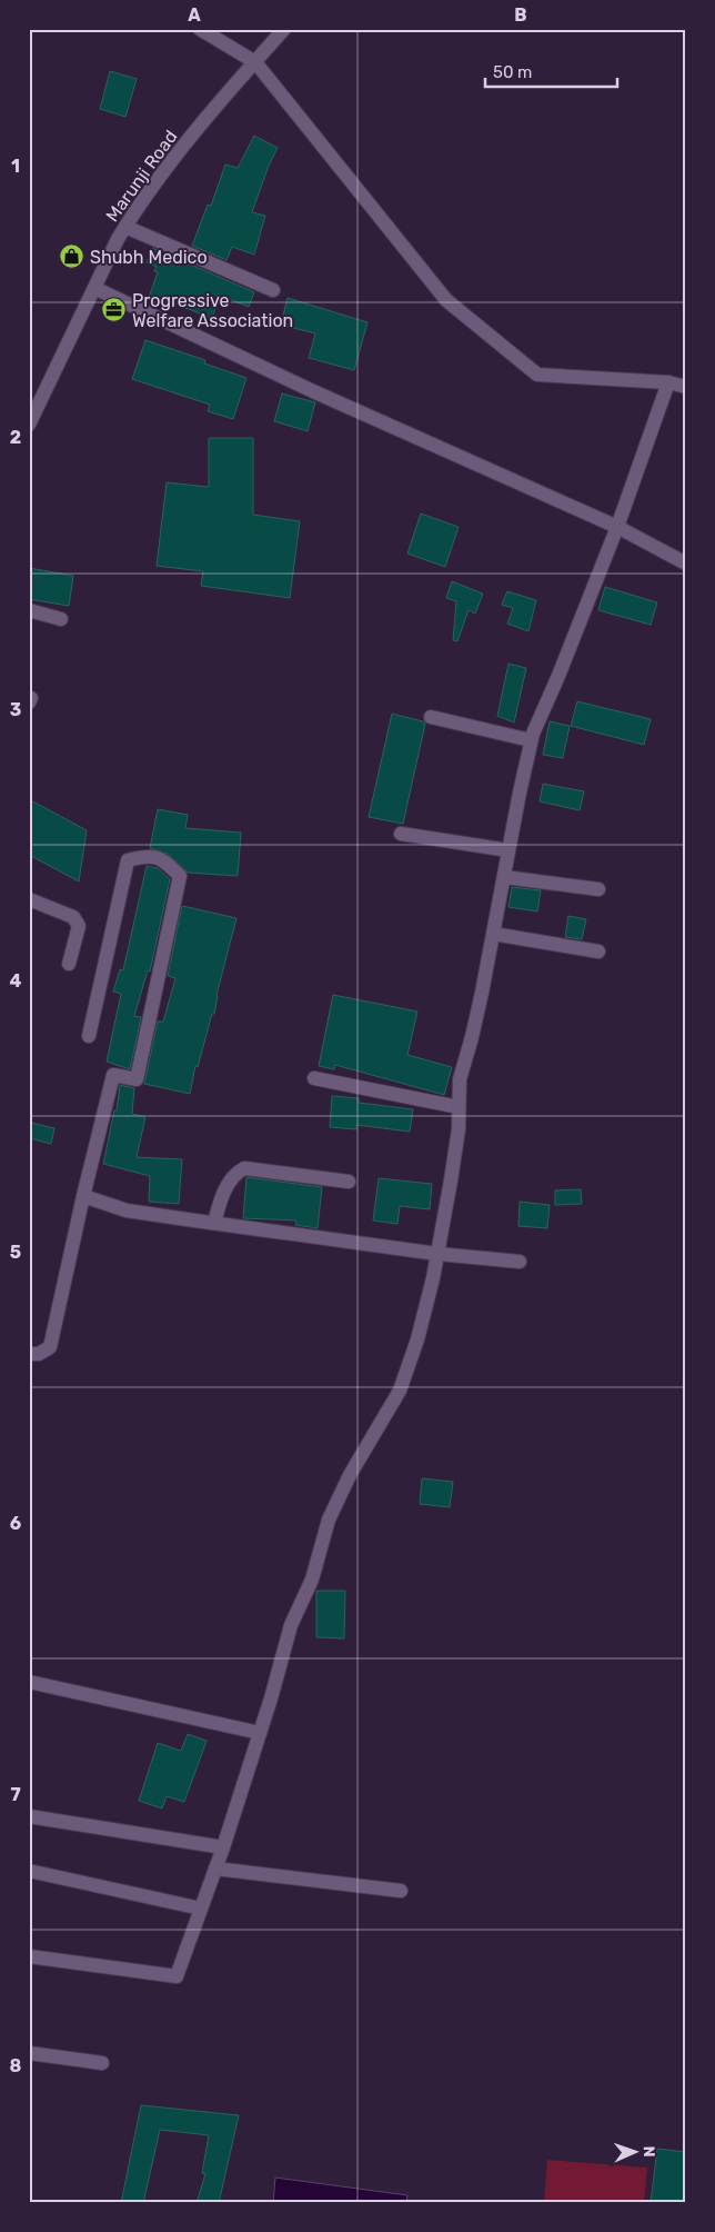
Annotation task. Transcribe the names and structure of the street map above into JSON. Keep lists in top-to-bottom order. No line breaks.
{"streets":{"street":["Marunji Road"]},"places":{"shop":["Shubh Medico"],"office":["Progressive Welfare Association"]},"scale_bar":"50 m","north":"right","grid":{"columns":["A","B"],"rows":["1","2","3","4","5","6","7","8"]}}
